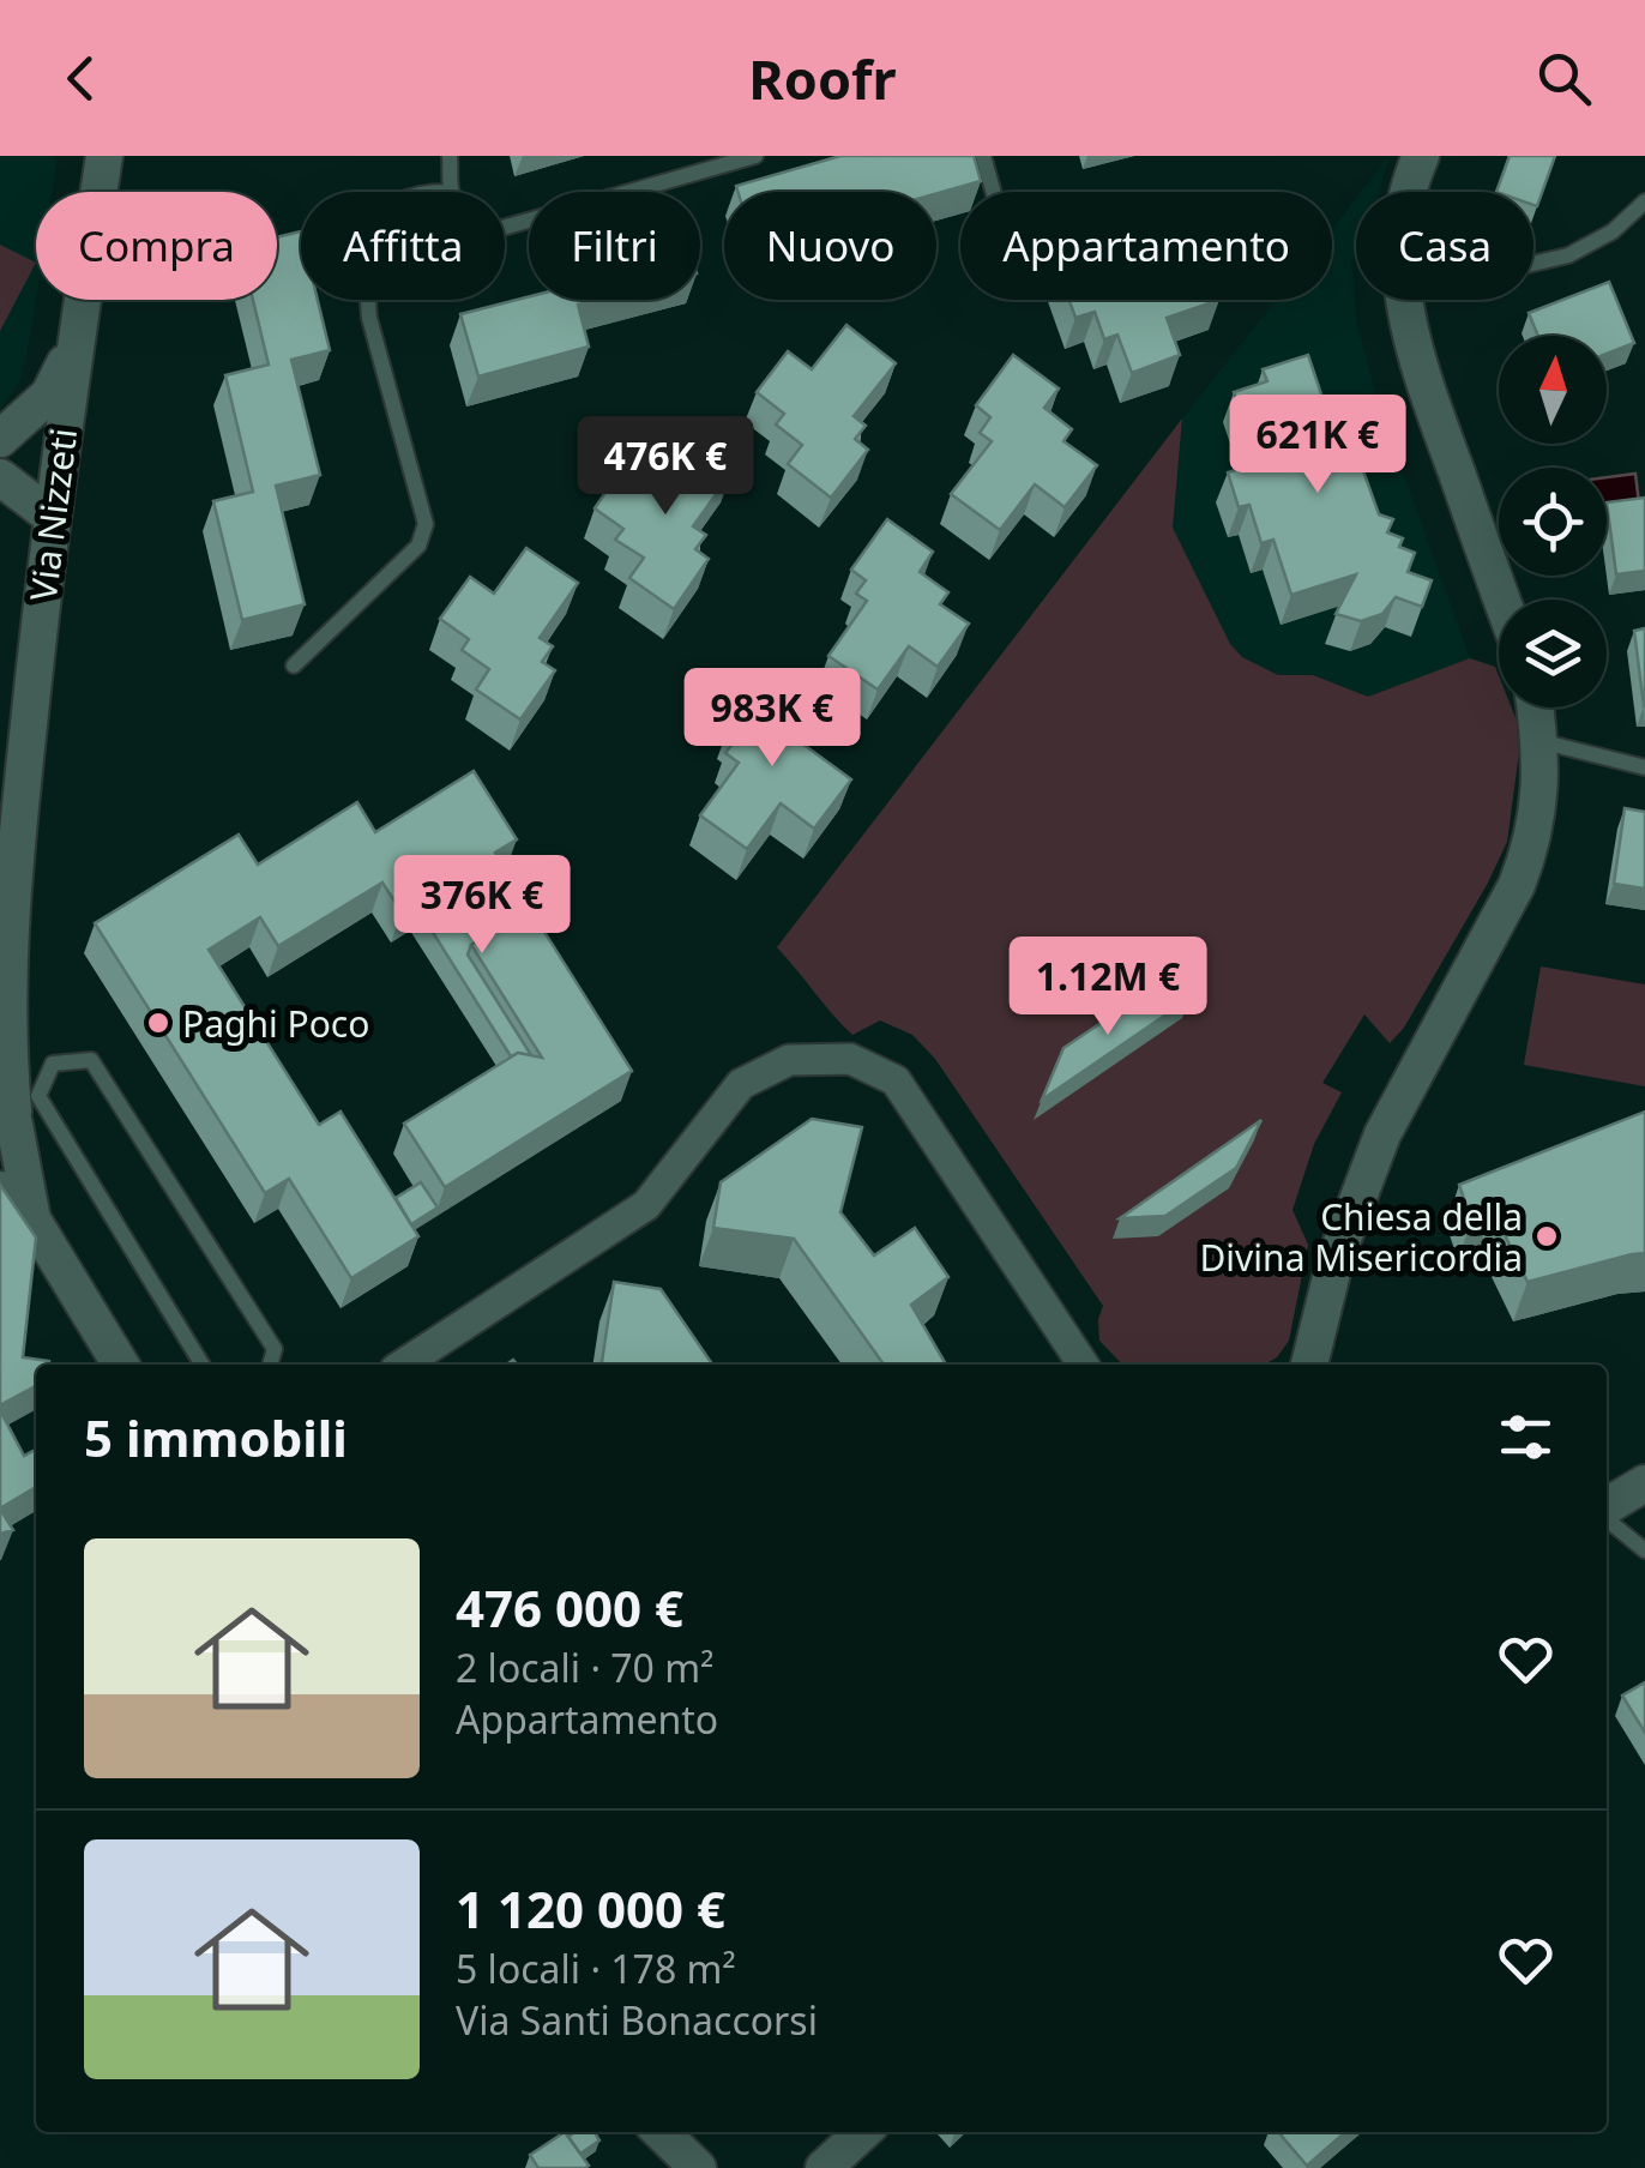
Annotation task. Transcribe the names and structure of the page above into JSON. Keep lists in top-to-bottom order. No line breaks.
{"streets":{"street":["Via Nizzeti"]},"places":["Paghi Poco","Chiesa della Divina Misericordia"],"north":"top","page":{"header":"Roofr","chip":["Compra","Affitta","Filtri","Nuovo","Appartamento","Casa"],"price":["621K €","476K €","983K €","376K €","1.12M €"],"heading":"5 immobili","list":[{"name":"476 000 €","note":"2 locali · 70 m² · Appartamento"},{"name":"1 120 000 €","note":"5 locali · 178 m² · Via Santi Bonaccorsi"}]}}
